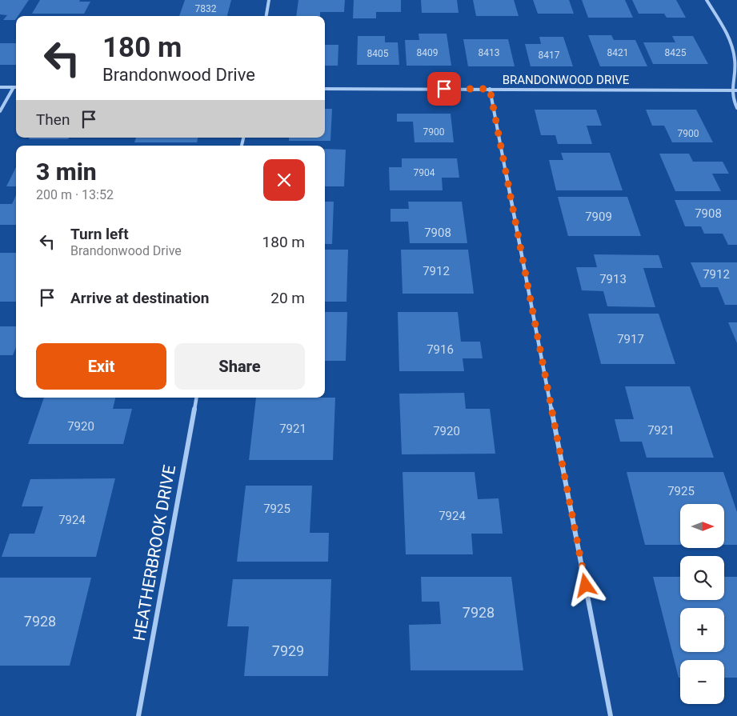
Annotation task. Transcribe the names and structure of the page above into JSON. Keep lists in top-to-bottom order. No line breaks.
{"streets":{"street":["BRANDONWOOD DRIVE","HEATHERBROOK DRIVE"]},"house_numbers":["7832","8409","8413","8421","8425","8405","8417","7900","7900","7904","7908","7909","7908","7912","7912","7913","7917","7916","7920","7921","7921","7920","7925","7925","7924","7924","7928","7928","7929"],"north":"right","page":{"turn":["180 m","Brandonwood Drive"],"then":"Then","heading":["3 min","200 m · 13:52"],"list":[{"name":"Turn left","note":"Brandonwood Drive","value":"180 m"},{"name":"Arrive at destination","value":"20 m"}],"buttons":["Exit","Share"],"map_buttons":["+","−"]}}
